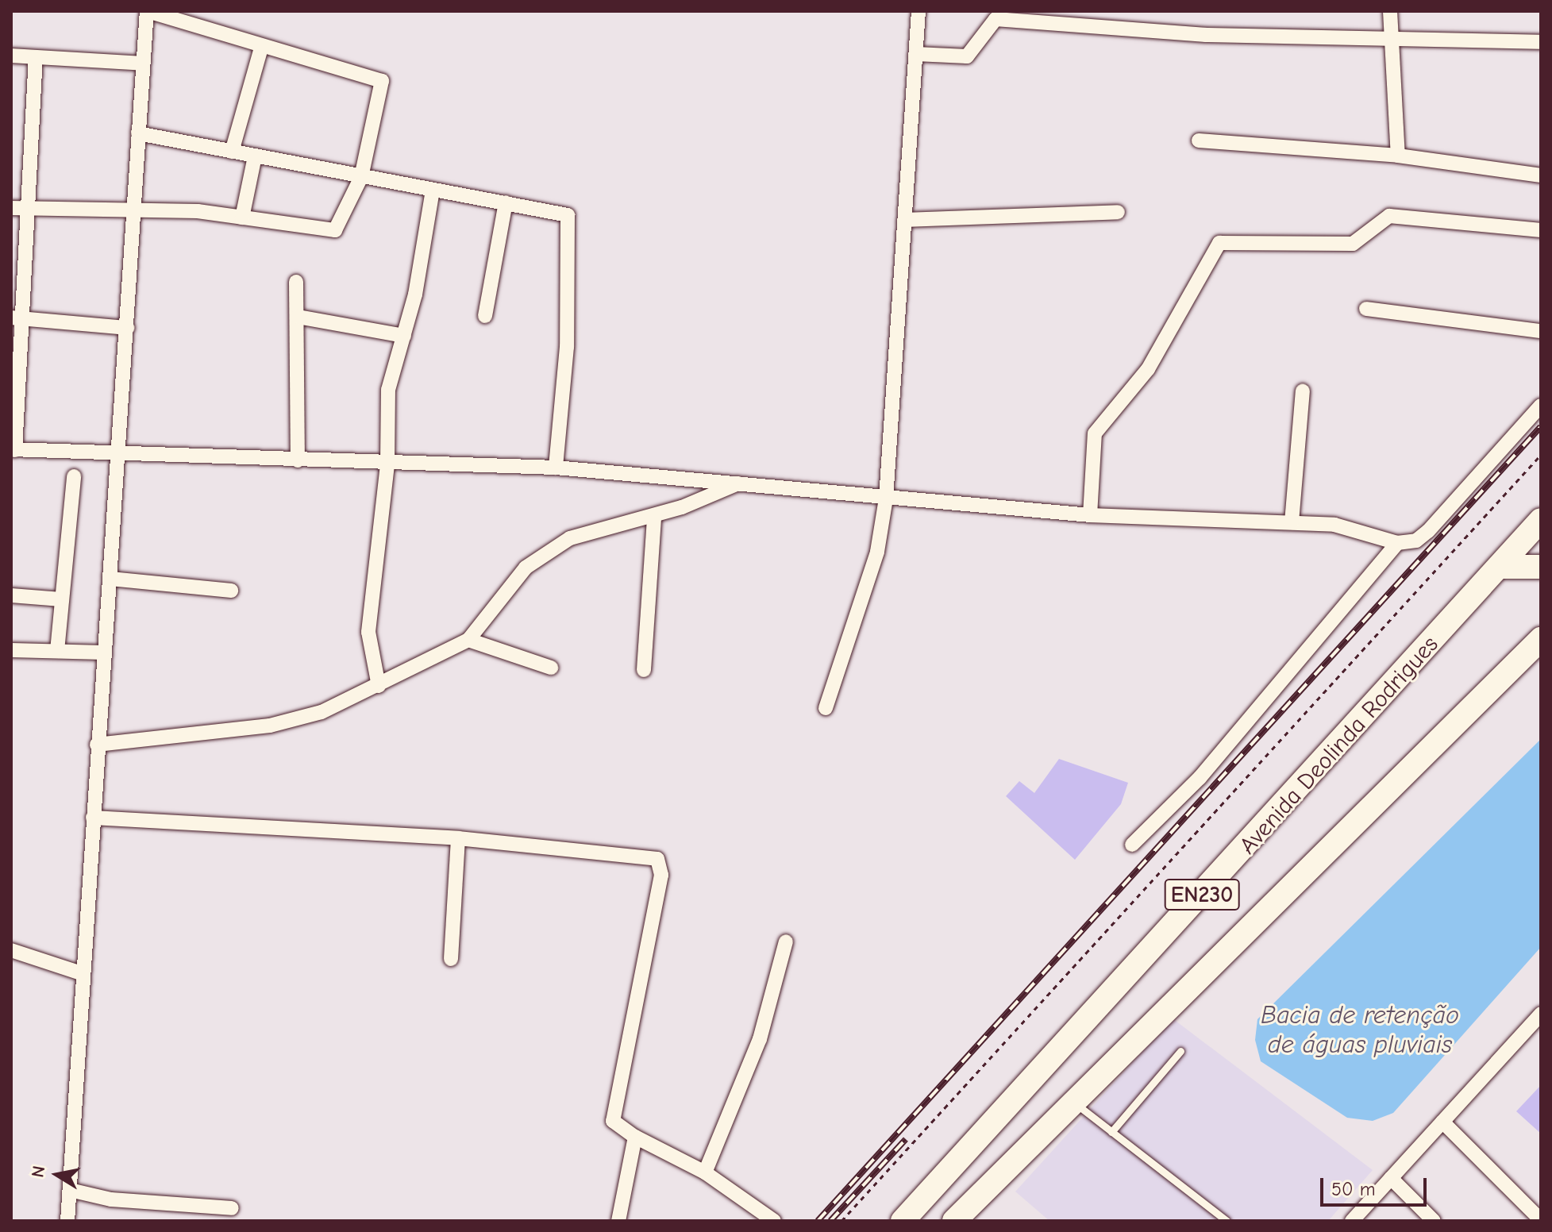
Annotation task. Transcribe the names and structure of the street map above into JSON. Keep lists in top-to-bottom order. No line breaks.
{"streets":{"highway":["Avenida Deolinda Rodrigues","EN230"]},"water":["Bacia de retenção de águas pluviais"],"scale_bar":"50 m","north":"left"}
